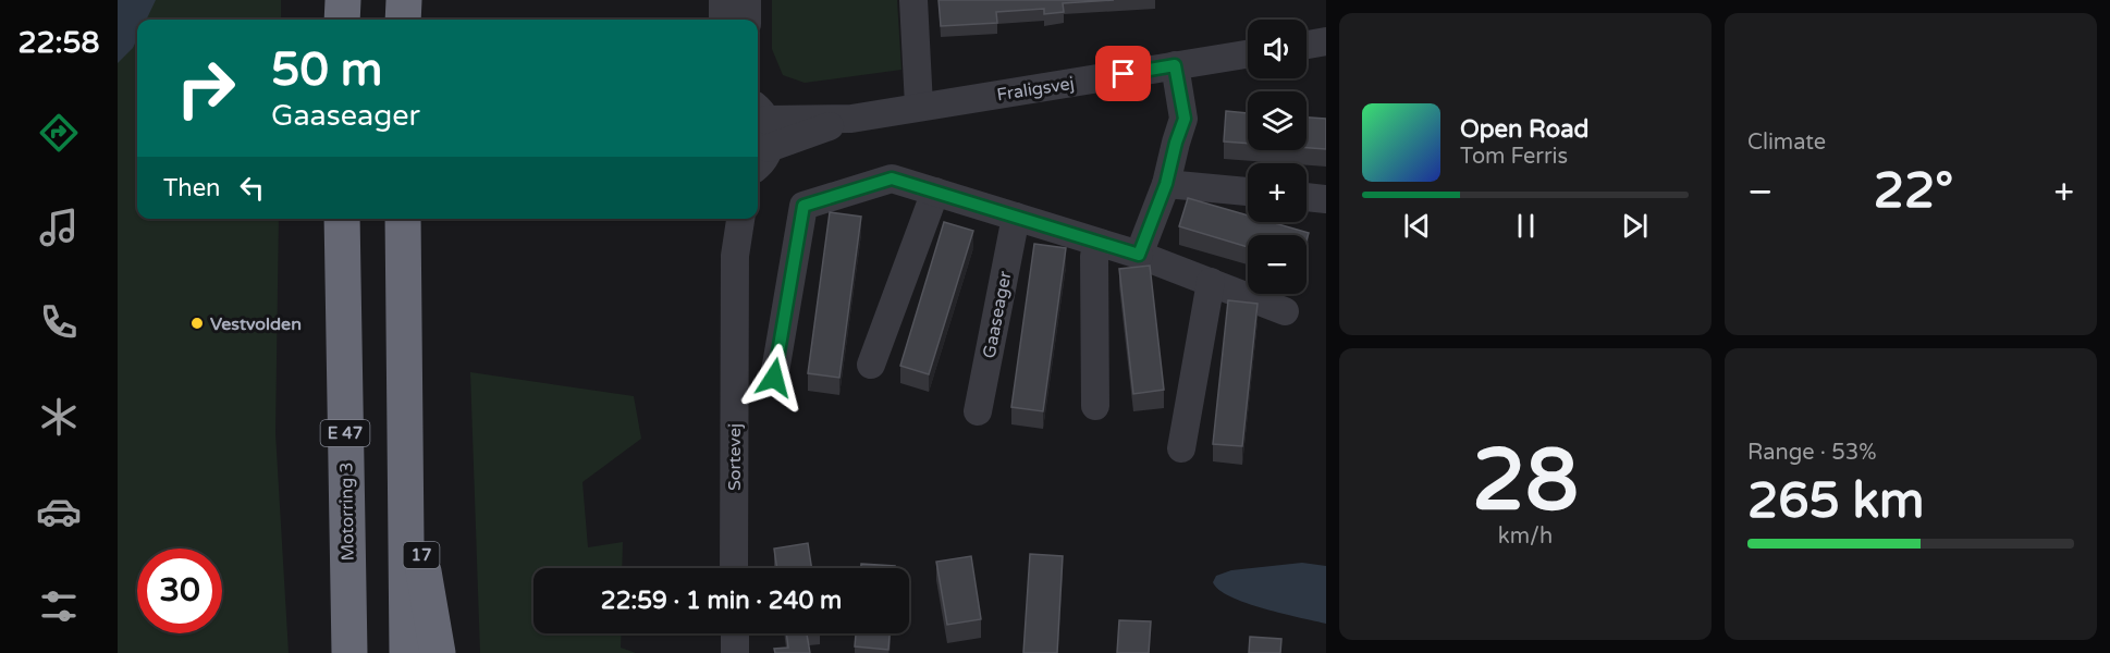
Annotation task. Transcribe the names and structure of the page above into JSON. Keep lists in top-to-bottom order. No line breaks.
{"streets":{"highway":["E 47","Motorring 3","17"],"street":["Fraligsvej","Gaaseager","Sortevej"]},"places":["Vestvolden"],"page":{"tabs":"22:58","tile":["Climate",["28","km/h"],["Range · 53%","265 km"]],"map_buttons":["+","−"],"turn":["50 m","Gaaseager"],"song":["Open Road","Tom Ferris"],"then":"Then","heat":["−","22°","+"],"limit":"30","trip":"22:59 · 1 min · 240 m"}}
